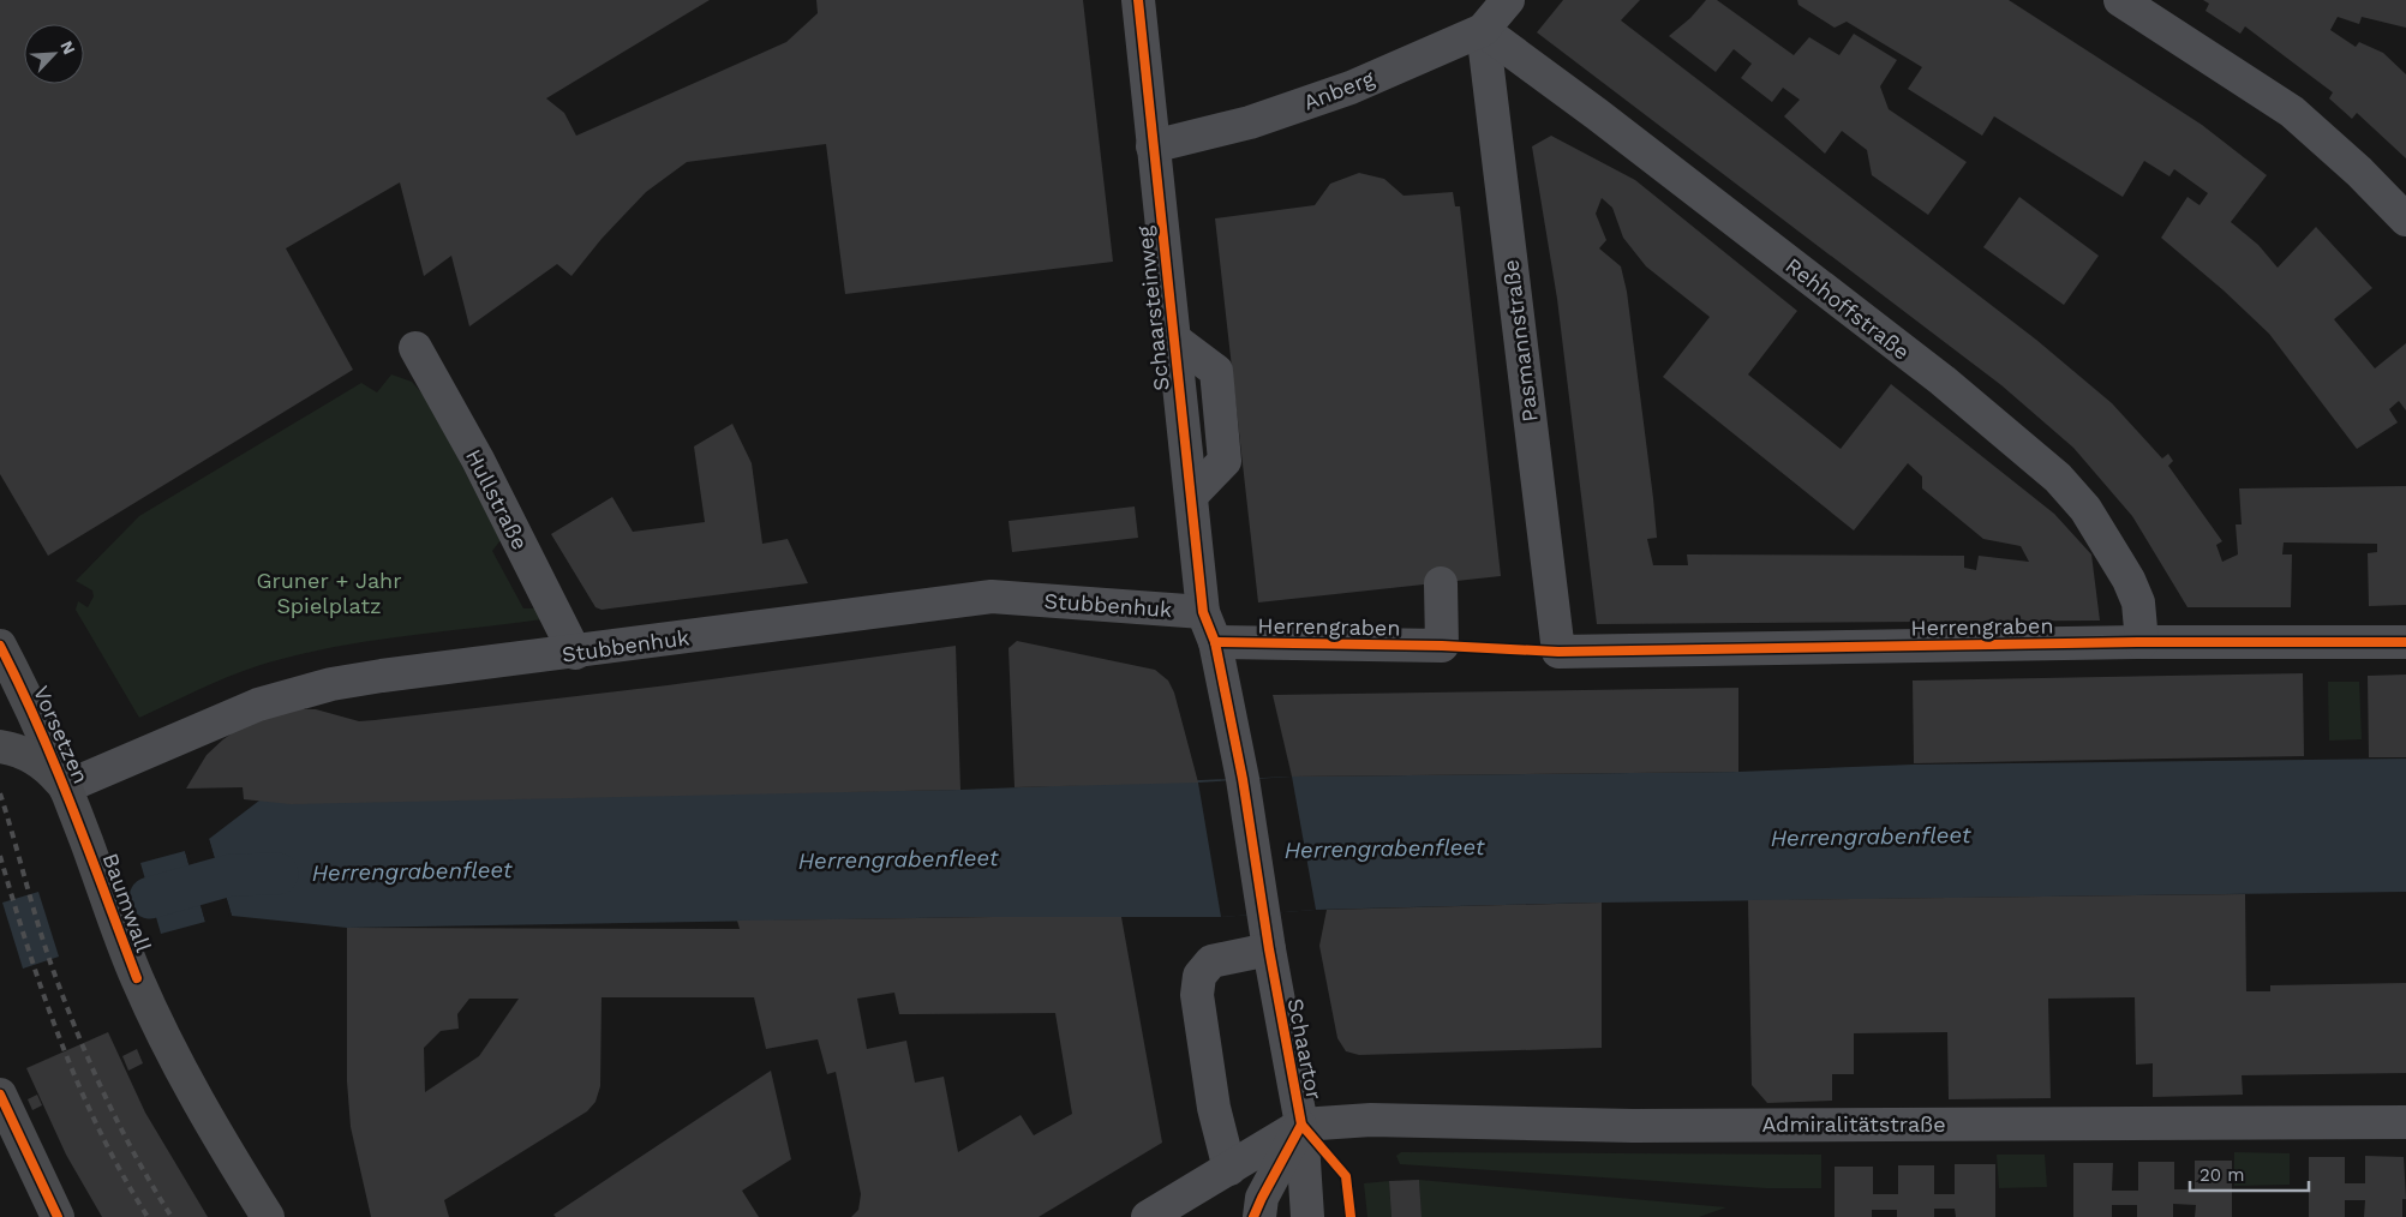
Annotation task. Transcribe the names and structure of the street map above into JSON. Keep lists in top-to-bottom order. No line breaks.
{"streets":{"main road":["Vorsetzen","Baumwall"],"street":["Anberg","Schaarsteinweg","Rehhoffstraße","Pasmannstraße","Hullstraße","Stubbenhuk","Herrengraben","Schaartor","Admiralitätstraße"]},"crossings":[["Anberg","Schaarsteinweg"],["Anberg","Rehhoffstraße"],["Anberg","Pasmannstraße"],["Schaarsteinweg","Stubbenhuk"],["Schaarsteinweg","Herrengraben"],["Schaarsteinweg","Schaartor"],["Rehhoffstraße","Pasmannstraße"],["Rehhoffstraße","Herrengraben"],["Pasmannstraße","Herrengraben"],["Hullstraße","Stubbenhuk"],["Stubbenhuk","Vorsetzen"],["Vorsetzen","Baumwall"],["Schaartor","Admiralitätstraße"]],"water":["Herrengrabenfleet"],"parks":["Gruner + Jahr Spielplatz"],"scale_bar":"20 m","north":"top right"}
